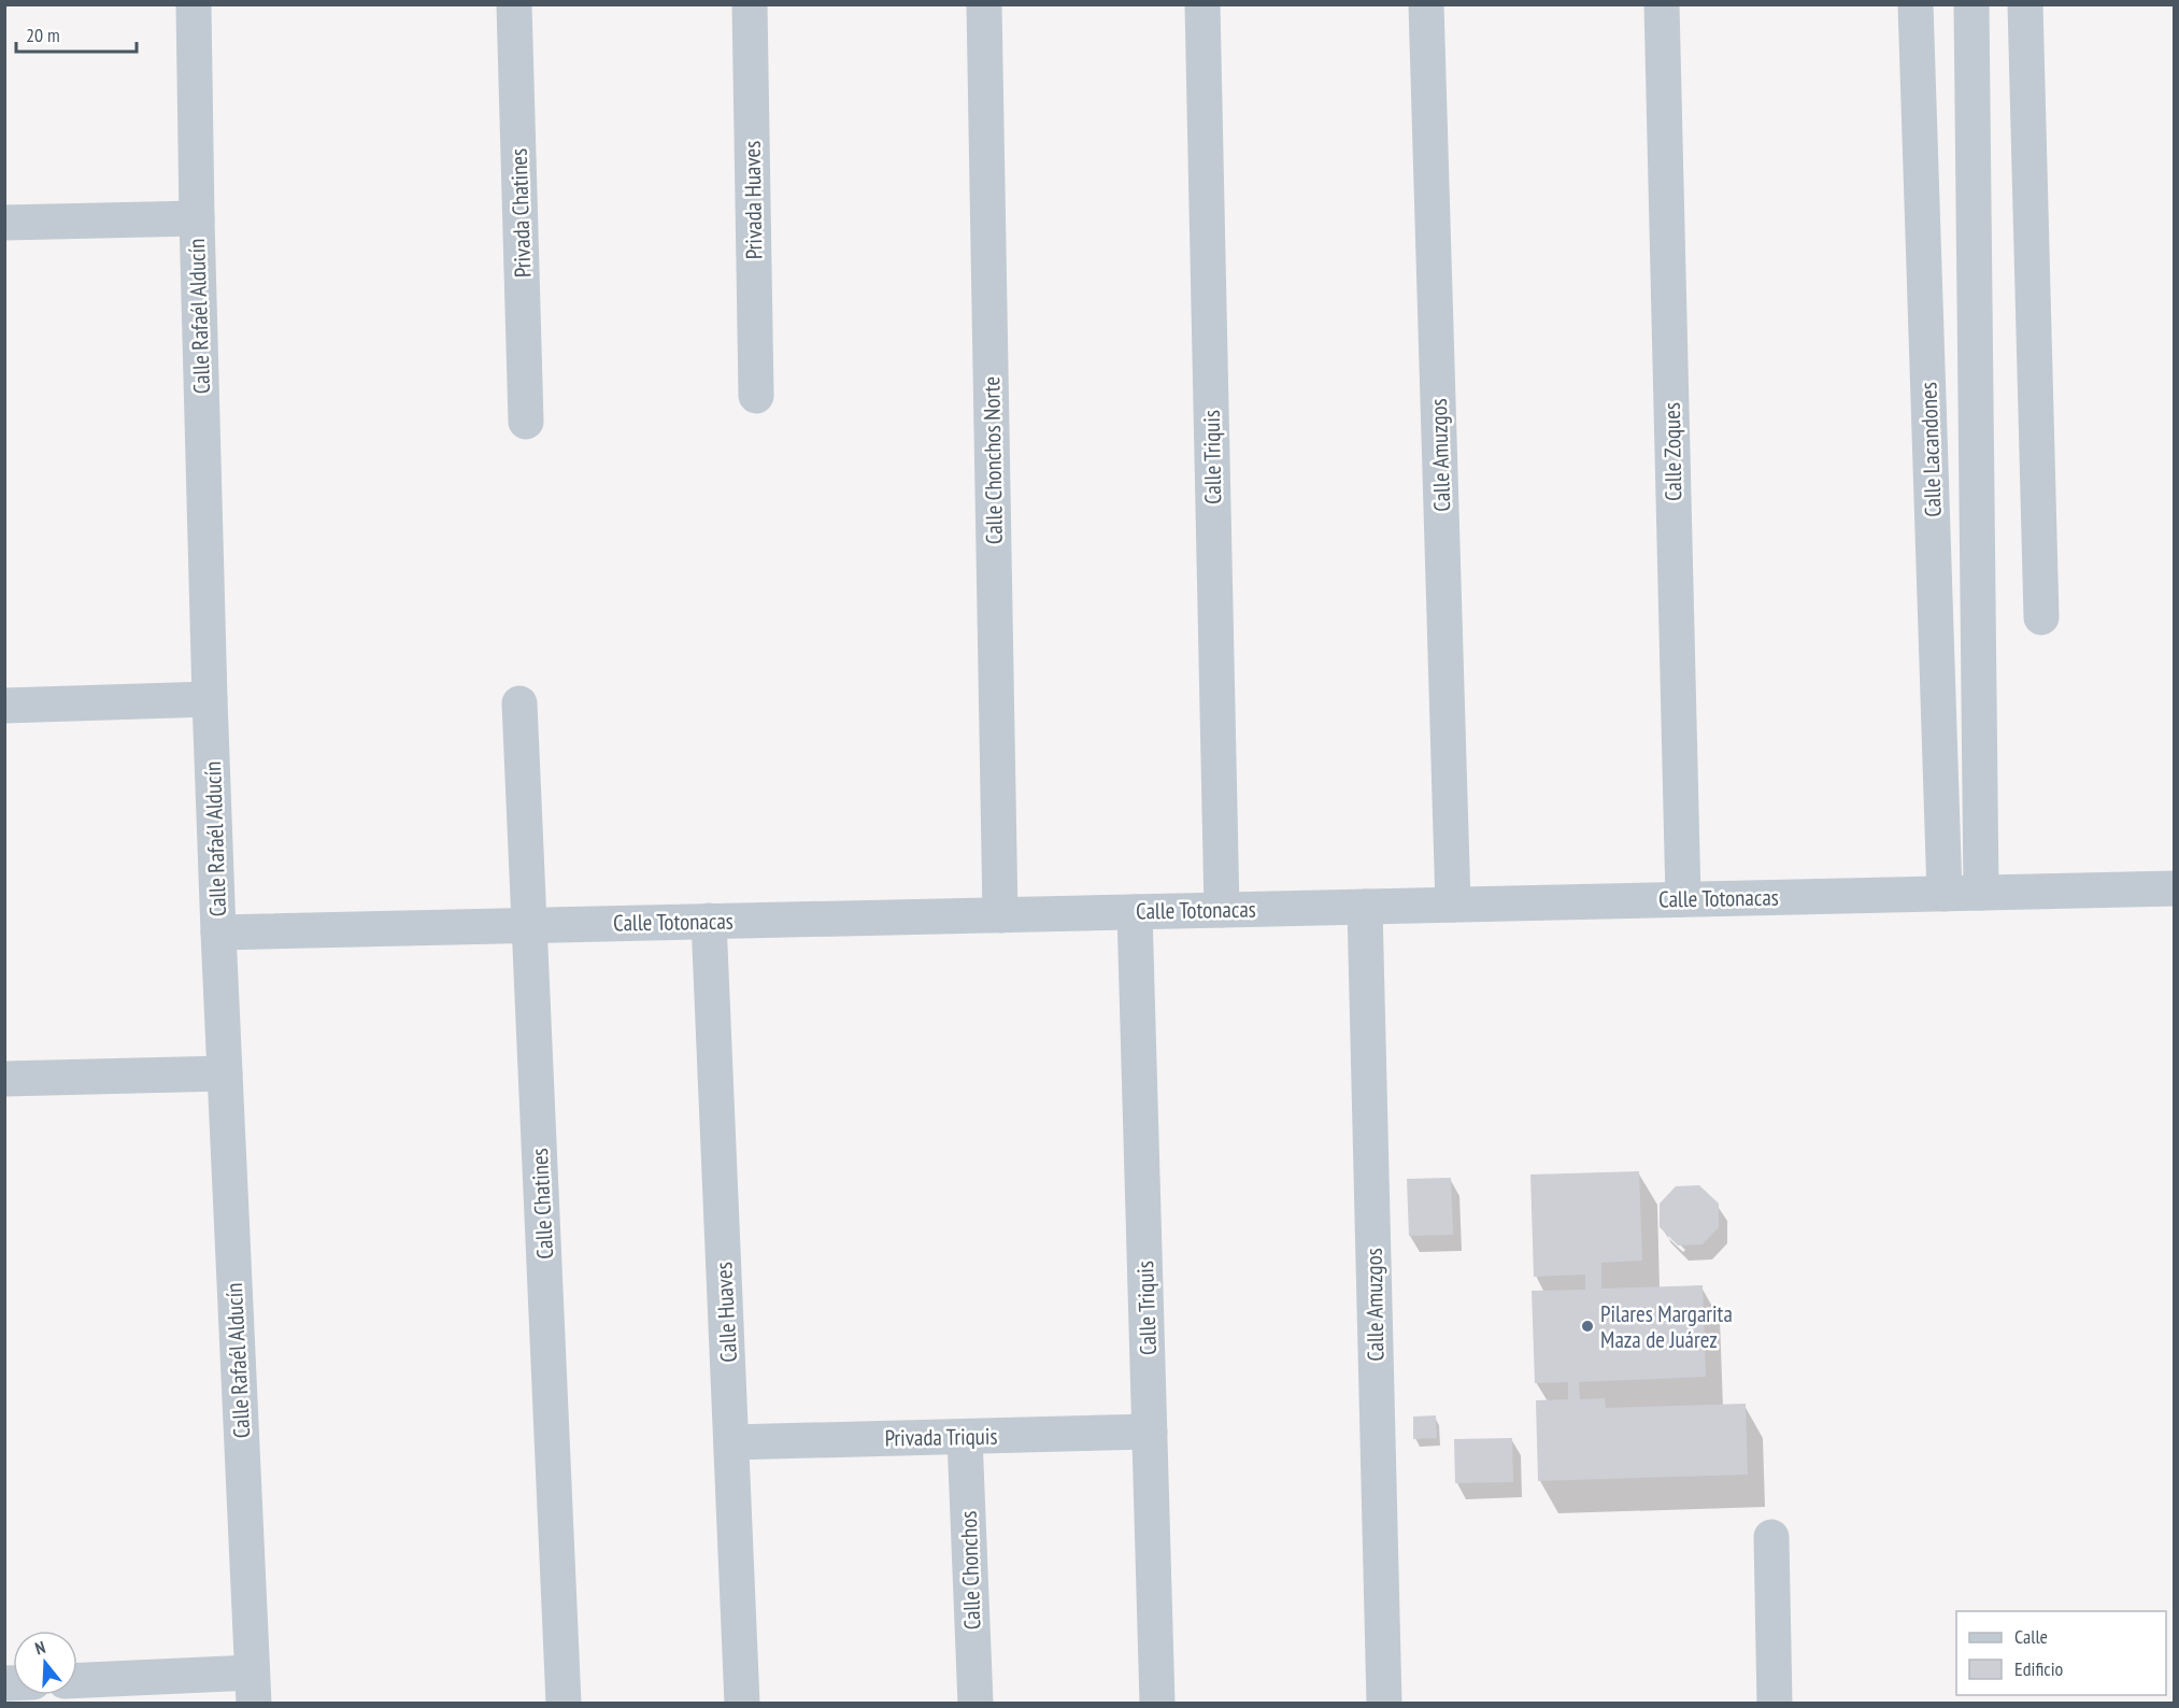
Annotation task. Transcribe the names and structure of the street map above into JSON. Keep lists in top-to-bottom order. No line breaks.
{"streets":{"street":["Privada Huaves","Privada Chatines","Calle Rafaél Alducín","Calle Lacandones","Calle Zoques","Calle Amuzgos","Calle Triquis","Calle Chonchos Norte","Calle Totonacas","Calle Chatines","Calle Huaves","Privada Triquis","Calle Chonchos"]},"crossings":[["Calle Rafaél Alducín","Calle Totonacas"],["Calle Lacandones","Calle Totonacas"],["Calle Zoques","Calle Totonacas"],["Calle Amuzgos","Calle Totonacas"],["Calle Triquis","Calle Totonacas"],["Calle Triquis","Privada Triquis"],["Calle Chonchos Norte","Calle Totonacas"],["Calle Totonacas","Calle Chatines"],["Calle Totonacas","Calle Huaves"],["Calle Huaves","Privada Triquis"],["Privada Triquis","Calle Chonchos"]],"places":["Pilares Margarita Maza de Juárez"],"legend":["Calle","Edificio"],"scale_bar":"20 m","north":"top"}
